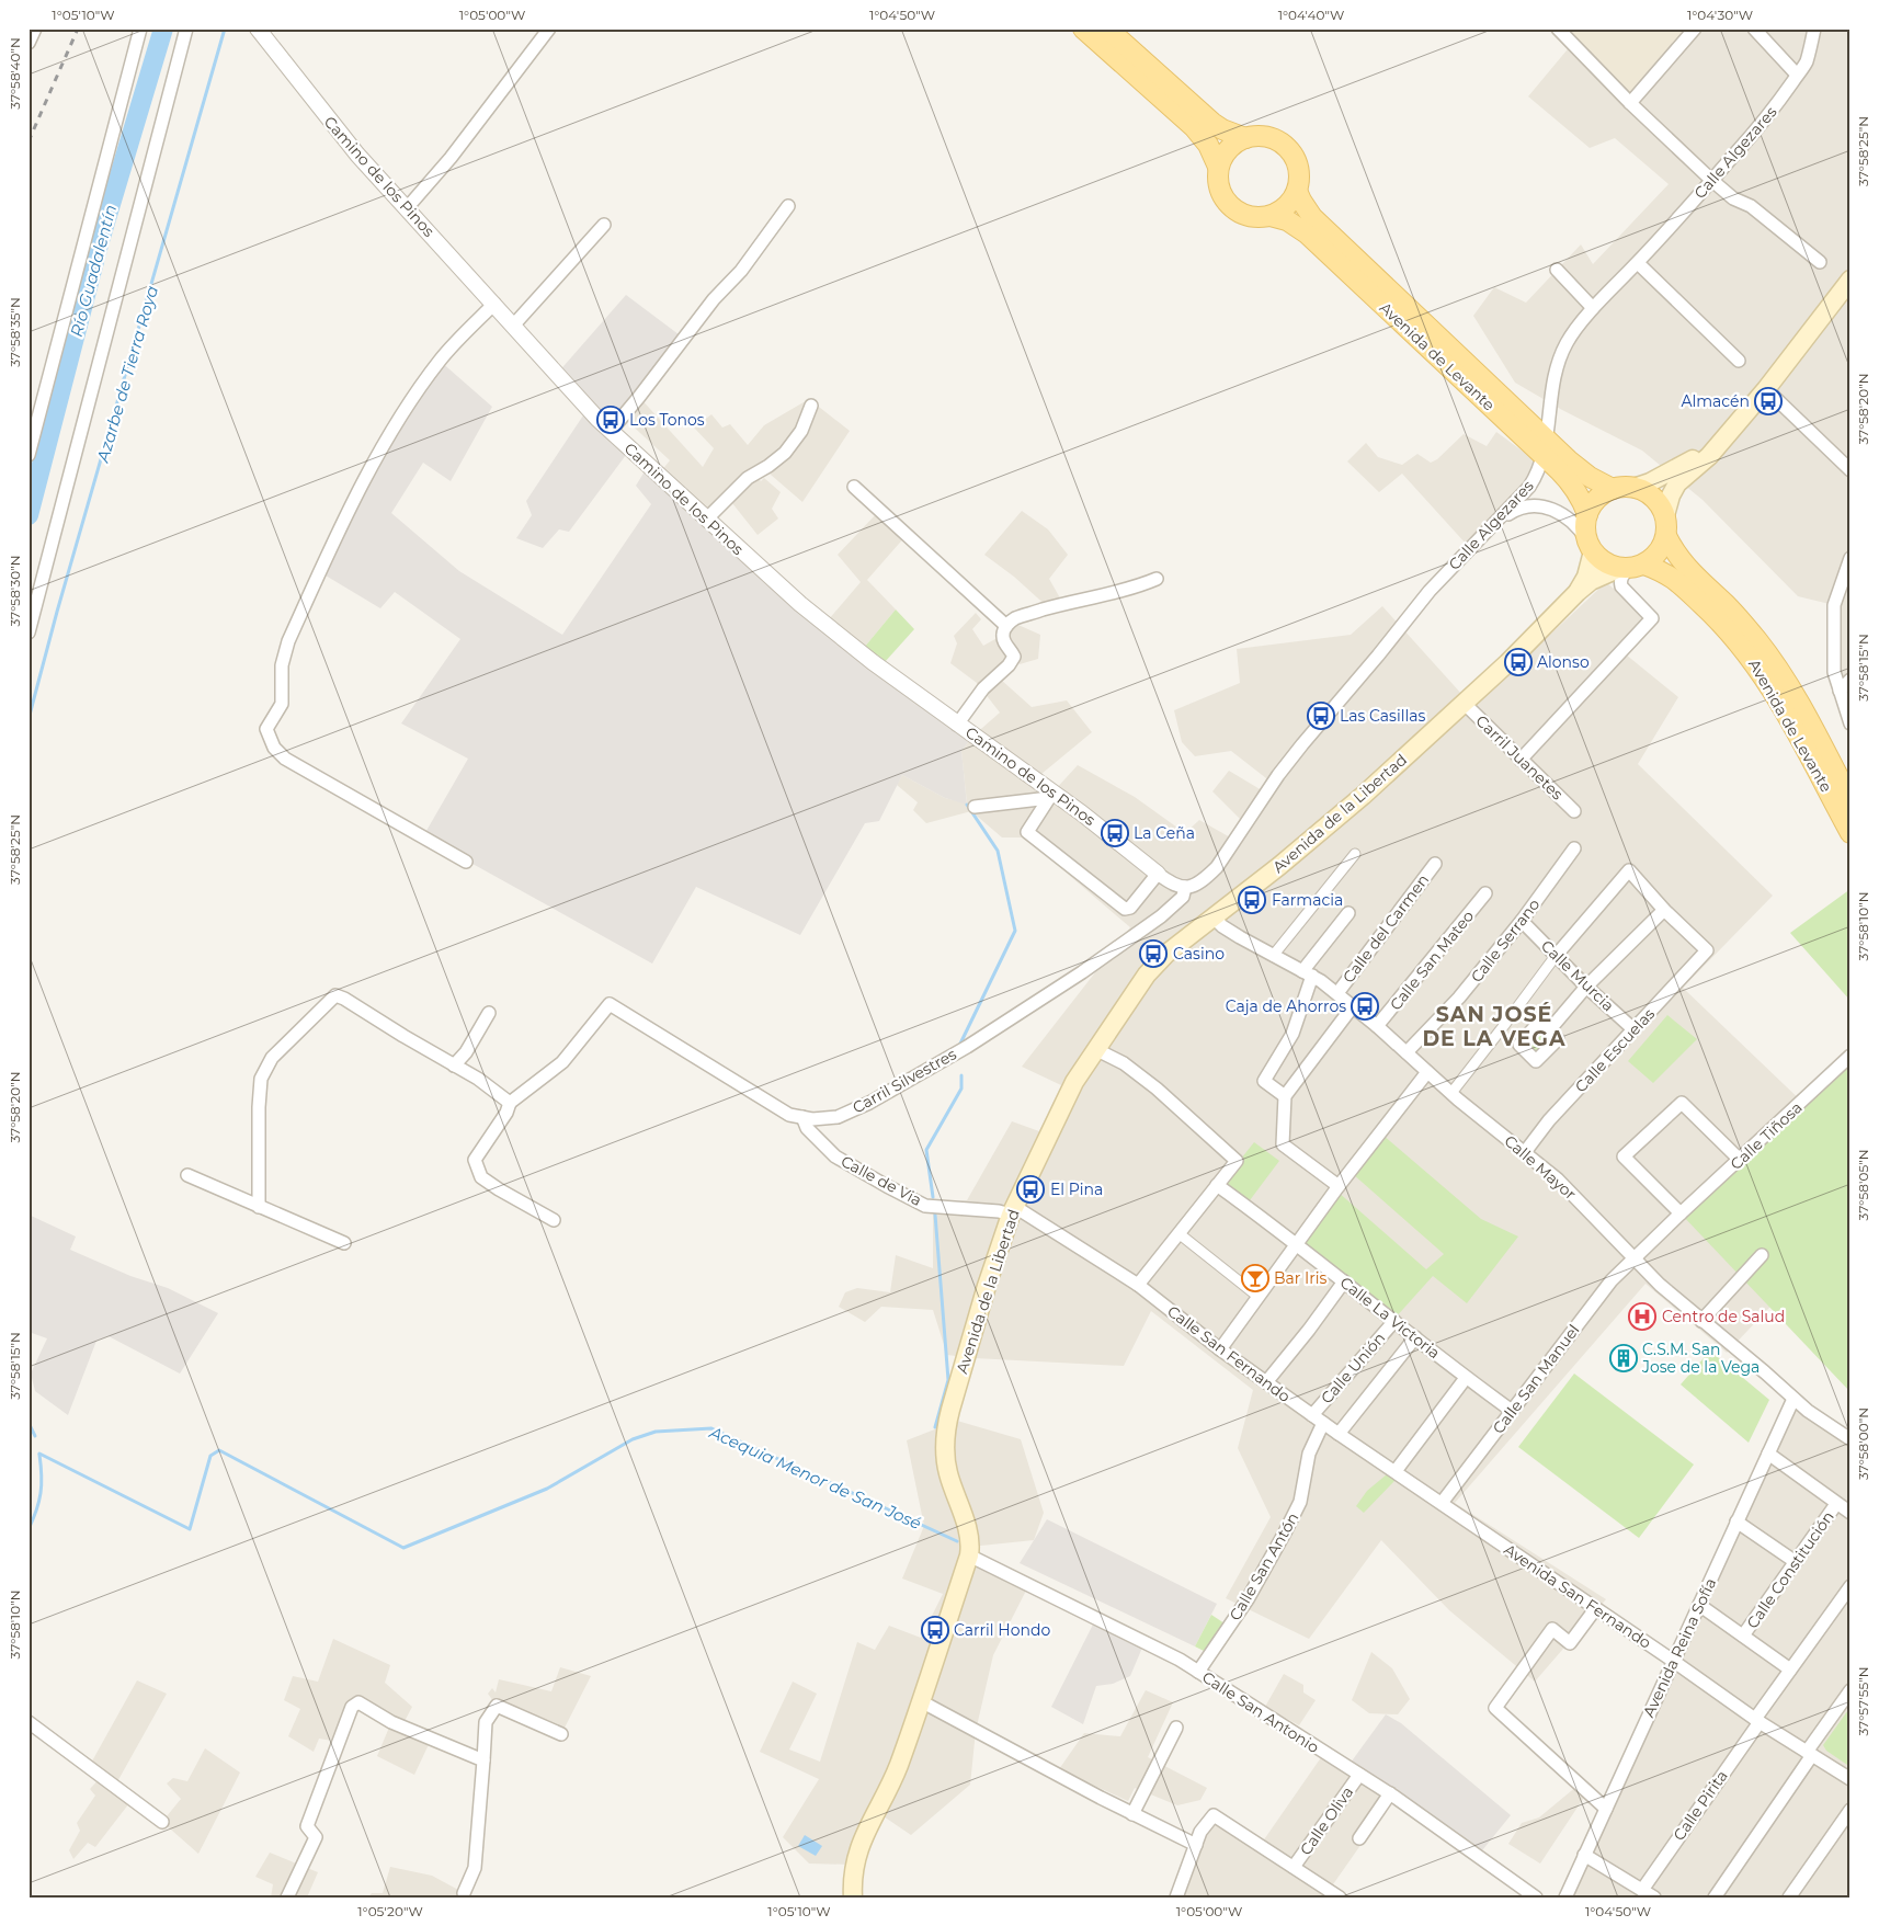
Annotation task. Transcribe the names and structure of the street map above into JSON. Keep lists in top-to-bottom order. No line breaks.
{"streets":{"main road":["Avenida de Levante","Avenida de la Libertad"],"street":["Calle Algezares","Camino de los Pinos","Carril Juanetes","Calle del Carmen","Calle Serrano","Calle San Mateo","Calle Murcia","Calle Escuelas","Carril Silvestres","Calle Tiñosa","Calle Mayor","Calle de Via","Calle La Victoria","Calle San Fernando","Calle Unión","Calle San Manuel","Calle San Antón","Calle Constitución","Avenida San Fernando","Avenida Reina Sofía","Calle San Antonio","Calle Pirita","Calle Oliva"]},"crossings":[["Calle Algezares","Camino de los Pinos"],["Calle Algezares","Avenida de Levante"],["Calle Algezares","Carril Silvestres"],["Camino de los Pinos","Carril Silvestres"],["Avenida de Levante","Avenida de la Libertad"],["Carril Juanetes","Avenida de la Libertad"],["Avenida de la Libertad","Calle Mayor"],["Avenida de la Libertad","Calle de Via"],["Avenida de la Libertad","Calle San Fernando"],["Avenida de la Libertad","Calle San Antonio"],["Calle del Carmen","Calle Mayor"],["Calle Serrano","Calle Murcia"],["Calle Serrano","Calle Mayor"],["Calle San Mateo","Calle Mayor"],["Calle Murcia","Calle Escuelas"],["Calle Escuelas","Calle Mayor"],["Carril Silvestres","Calle de Via"],["Calle Tiñosa","Calle Mayor"],["Calle Tiñosa","Calle San Manuel"],["Calle Mayor","Calle San Manuel"],["Calle Mayor","Avenida Reina Sofía"],["Calle de Via","Calle San Fernando"],["Calle La Victoria","Calle Unión"],["Calle La Victoria","Calle San Manuel"],["Calle San Fernando","Calle Unión"],["Calle San Fernando","Calle San Manuel"],["Calle San Fernando","Calle San Antón"],["Calle San Fernando","Avenida San Fernando"],["Calle San Manuel","Avenida San Fernando"],["Calle San Antón","Calle San Antonio"],["Avenida San Fernando","Avenida Reina Sofía"],["Avenida San Fernando","Calle Pirita"],["Calle San Antonio","Calle Oliva"]],"districts":["SAN JOSÉ DE LA VEGA"],"water":["Río Guadalentín","Azarbe de Tierra Roya","Acequia Menor de San José"],"places":{"bus stop":["Almacén","Los Tonos","Alonso","Las Casillas","La Ceña","Farmacia","Casino","Caja de Ahorros","El Pina","Carril Hondo"],"bar":["Bar Iris"],"hospital":["Centro de Salud"],"building":["C.S.M. San Jose de la Vega"]},"coordinates":["1°05'10\"W","1°05'00\"W","1°04'50\"W","1°04'40\"W","1°04'30\"W","37°58'40\"N","37°58'25\"N","37°58'35\"N","37°58'20\"N","37°58'30\"N","37°58'15\"N","37°58'10\"N","37°58'05\"N","37°58'00\"N","37°57'55\"N","1°05'20\"W"]}
